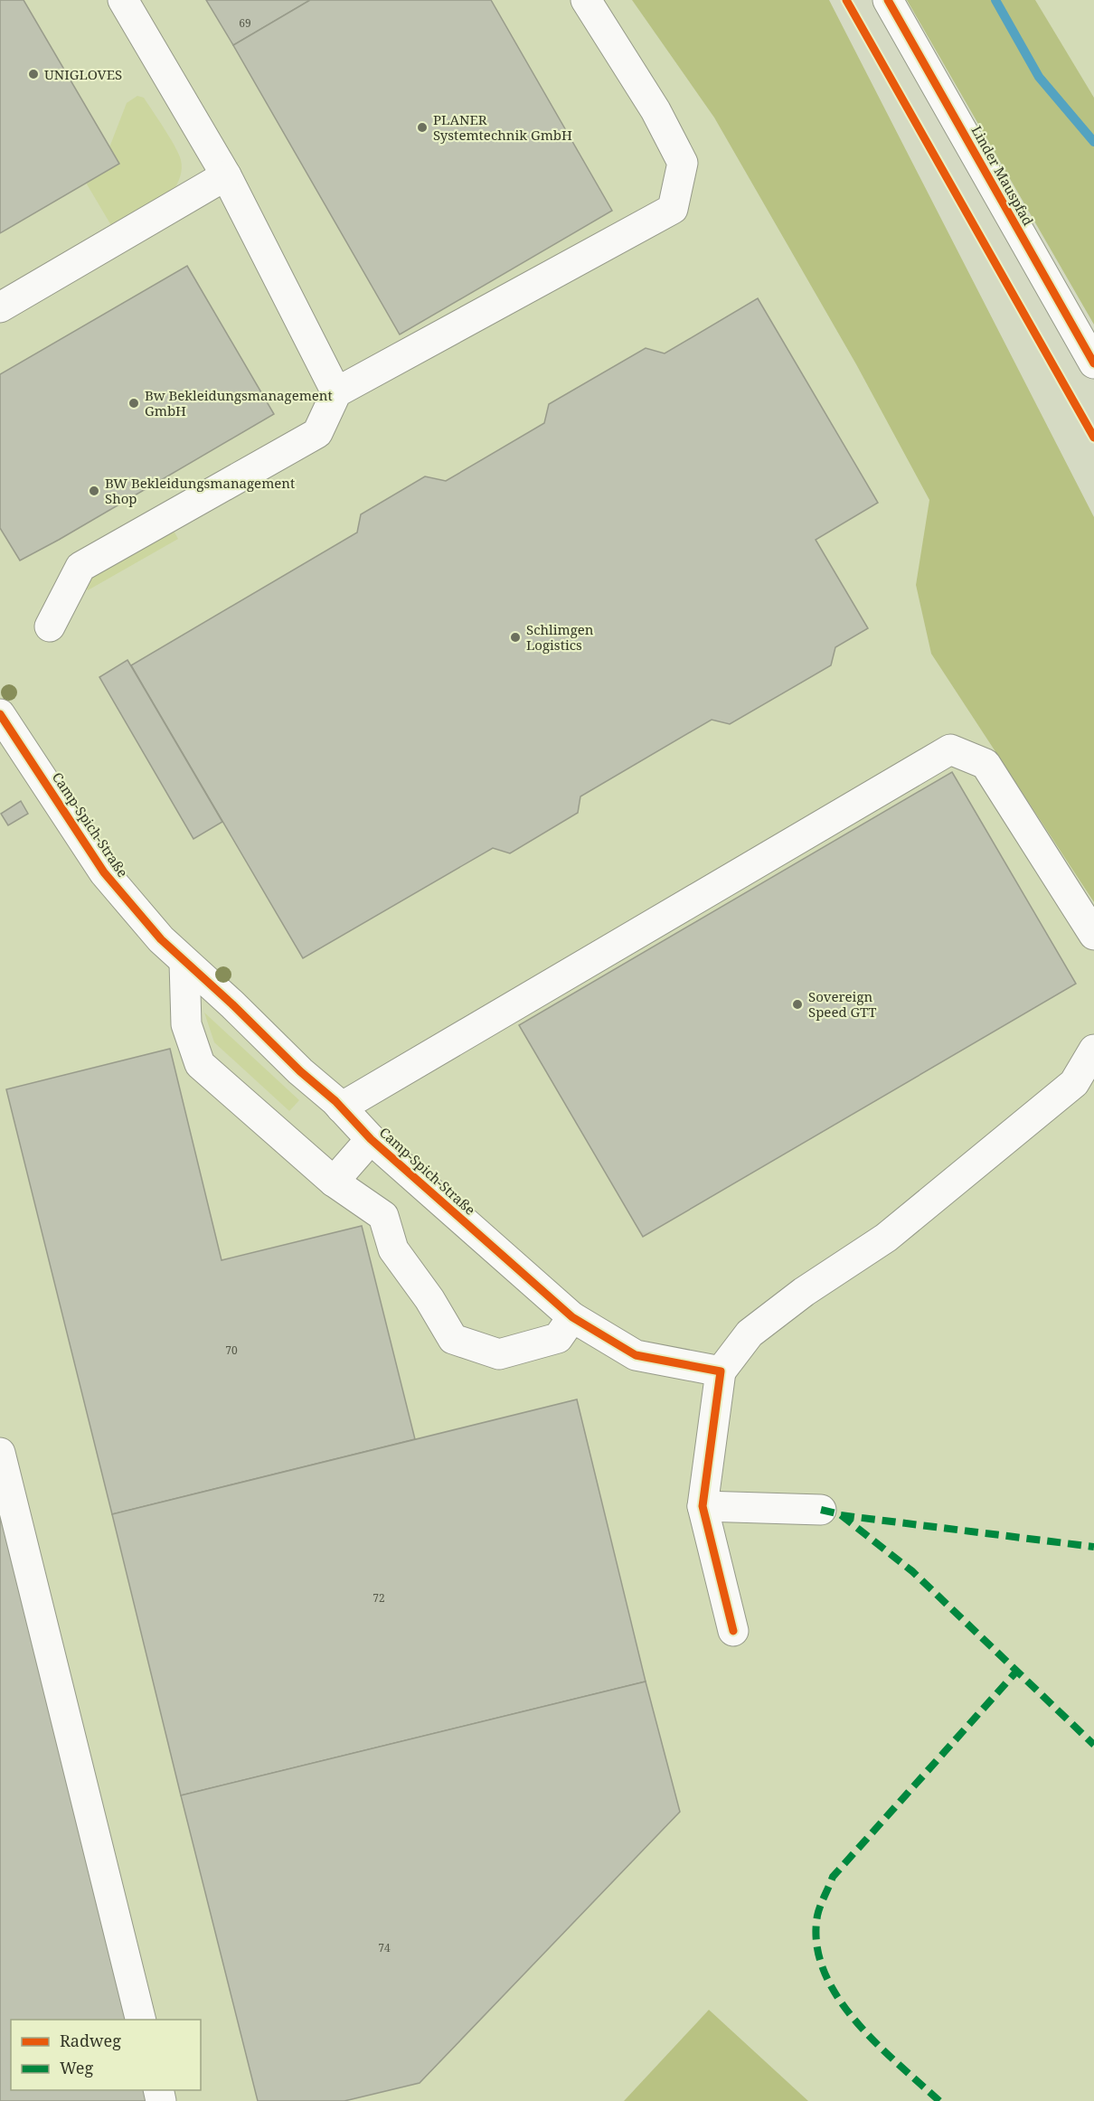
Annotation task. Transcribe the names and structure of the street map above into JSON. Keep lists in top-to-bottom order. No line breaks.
{"streets":{"street":["Linder Mauspfad","Camp-Spich-Straße"]},"places":["UNIGLOVES","PLANER Systemtechnik GmbH","Bw Bekleidungsmanagement GmbH","BW Bekleidungsmanagement Shop","Schlimgen Logistics","Sovereign Speed GTT"],"house_numbers":["69","70","72","74"],"legend":["Radweg","Weg"]}
